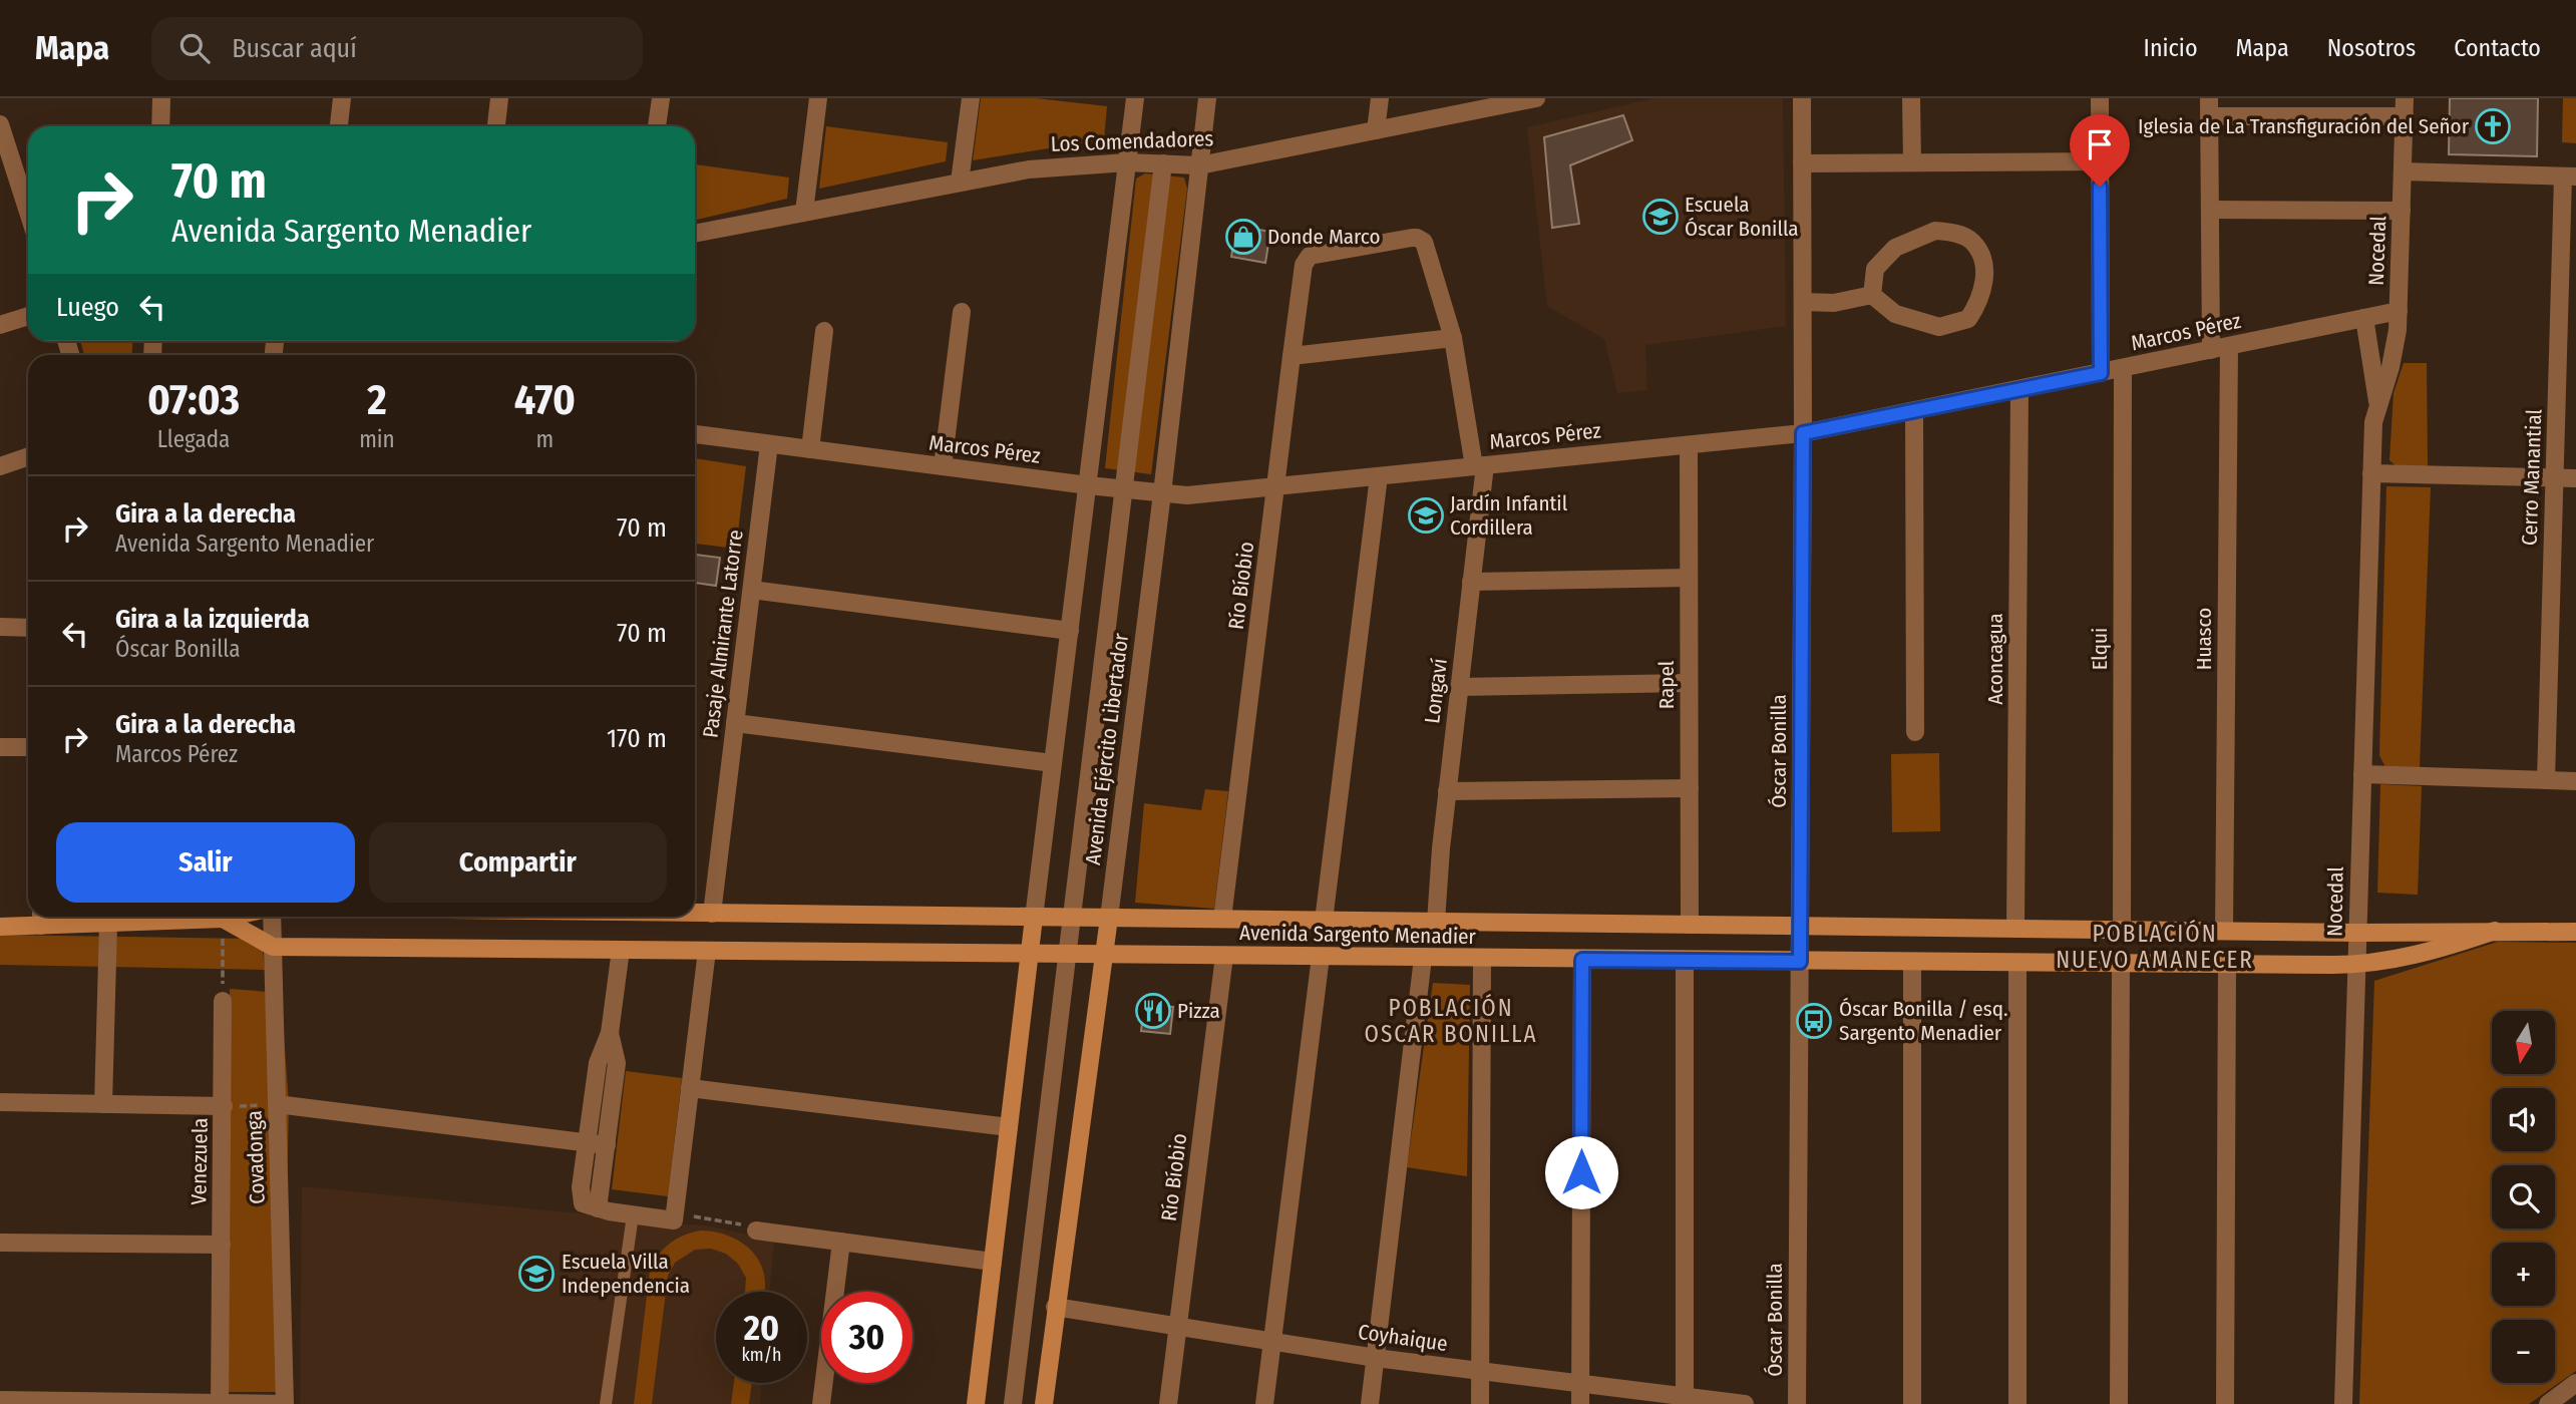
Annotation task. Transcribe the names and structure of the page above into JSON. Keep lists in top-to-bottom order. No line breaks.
{"streets":{"main road":["Avenida Ejército Libertador","Avenida Sargento Menadier"],"street":["Los Comendadores","Nocedal","Marcos Pérez","Cerro Manantial","Río Bíobio","Pasaje Almirante Latorre","Huasco","Elqui","Aconcagua","Rapel","Longaví","Óscar Bonilla","Covadonga","Venezuela","Coyhaique"]},"crossings":[["Los Comendadores","Avenida Ejército Libertador"],["Nocedal","Marcos Pérez"],["Nocedal","Avenida Sargento Menadier"],["Marcos Pérez","Río Bíobio"],["Marcos Pérez","Pasaje Almirante Latorre"],["Marcos Pérez","Huasco"],["Marcos Pérez","Elqui"],["Marcos Pérez","Aconcagua"],["Marcos Pérez","Rapel"],["Marcos Pérez","Longaví"],["Marcos Pérez","Avenida Ejército Libertador"],["Marcos Pérez","Óscar Bonilla"],["Río Bíobio","Longaví"],["Río Bíobio","Avenida Sargento Menadier"],["Río Bíobio","Coyhaique"],["Pasaje Almirante Latorre","Avenida Sargento Menadier"],["Huasco","Avenida Sargento Menadier"],["Elqui","Avenida Sargento Menadier"],["Aconcagua","Avenida Sargento Menadier"],["Rapel","Avenida Sargento Menadier"],["Longaví","Avenida Sargento Menadier"],["Avenida Ejército Libertador","Avenida Sargento Menadier"],["Avenida Ejército Libertador","Coyhaique"],["Óscar Bonilla","Avenida Sargento Menadier"],["Avenida Sargento Menadier","Covadonga"]],"districts":["POBLACIÓN NUEVO AMANECER","POBLACIÓN OSCAR BONILLA"],"places":{"church":["Iglesia de La Transfiguración del Señor"],"school or university":["Escuela Óscar Bonilla","Jardín Infantil Cordillera","Escuela Villa Independencia"],"shop":["Donde Marco"],"restaurant":["Pizza"],"bus stop":["Óscar Bonilla / esq. Sargento Menadier"]},"north":"bottom","page":{"header":"Mapa","search":"Buscar aquí","nav":["Inicio","Mapa","Nosotros","Contacto"],"turn":["70 m","Avenida Sargento Menadier"],"then":"Luego","eta":["07:03","Llegada","2","min","470","m"],"list":[{"name":"Gira a la derecha","note":"Avenida Sargento Menadier","value":"70 m"},{"name":"Gira a la izquierda","note":"Óscar Bonilla","value":"70 m"},{"name":"Gira a la derecha","note":"Marcos Pérez","value":"170 m"}],"buttons":["Salir","Compartir"],"map_buttons":["+","−"],"speed":"20 km/h","limit":"30"}}
